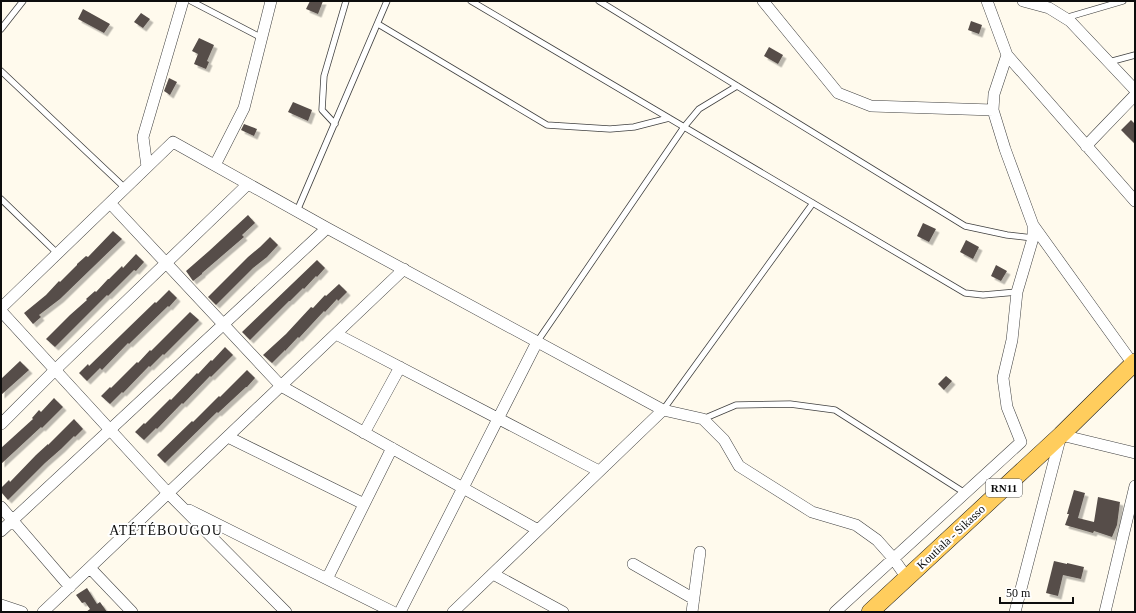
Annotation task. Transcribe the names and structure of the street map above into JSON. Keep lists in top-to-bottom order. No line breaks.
{"streets":{"main road":["RN11","Koutiala - Sikasso"]},"districts":["ATÉTÉBOUGOU"],"scale_bar":"50 m"}
